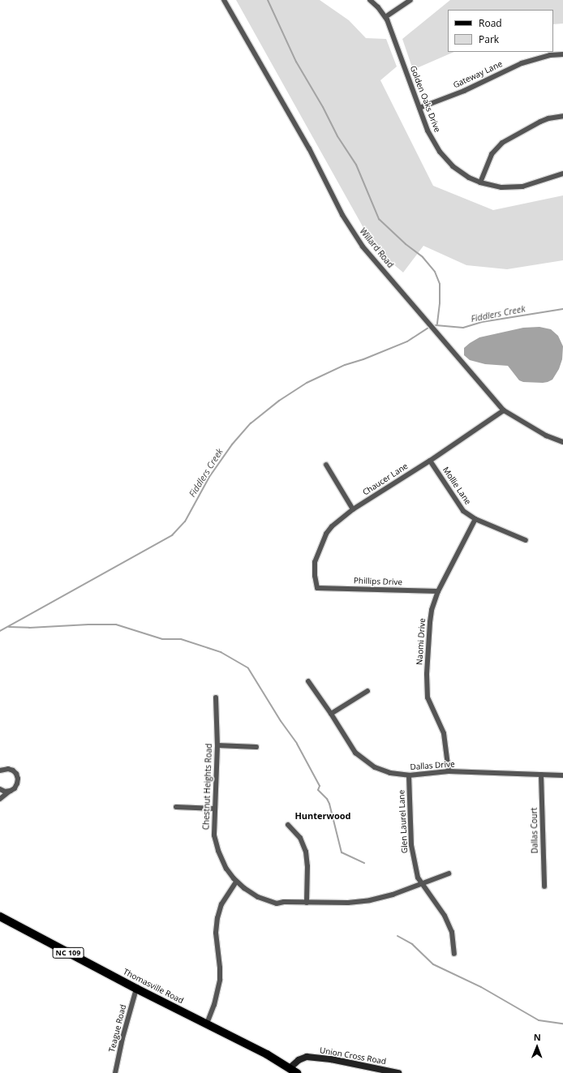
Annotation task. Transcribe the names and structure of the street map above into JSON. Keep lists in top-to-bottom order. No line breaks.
{"streets":{"main road":["NC 109","Thomasville Road","Union Cross Road"],"street":["Gateway Lane","Golden Oaks Drive","Willard Road","Chaucer Lane","Mollie Lane","Phillips Drive","Naomi Drive","Dallas Drive","Chestnut Heights Road","Glen Laurel Lane","Dallas Court","Teague Road"]},"crossings":[["Gateway Lane","Golden Oaks Drive"],["Willard Road","Chaucer Lane"],["Chaucer Lane","Mollie Lane"],["Chaucer Lane","Phillips Drive"],["Mollie Lane","Naomi Drive"],["Phillips Drive","Naomi Drive"],["Naomi Drive","Dallas Drive"],["Dallas Drive","Glen Laurel Lane"],["Dallas Drive","Dallas Court"],["Chestnut Heights Road","Glen Laurel Lane"],["Thomasville Road","Teague Road"],["Thomasville Road","Union Cross Road"]],"districts":["Hunterwood"],"water":["Fiddlers Creek"],"legend":["Road","Park"],"north":"top"}
